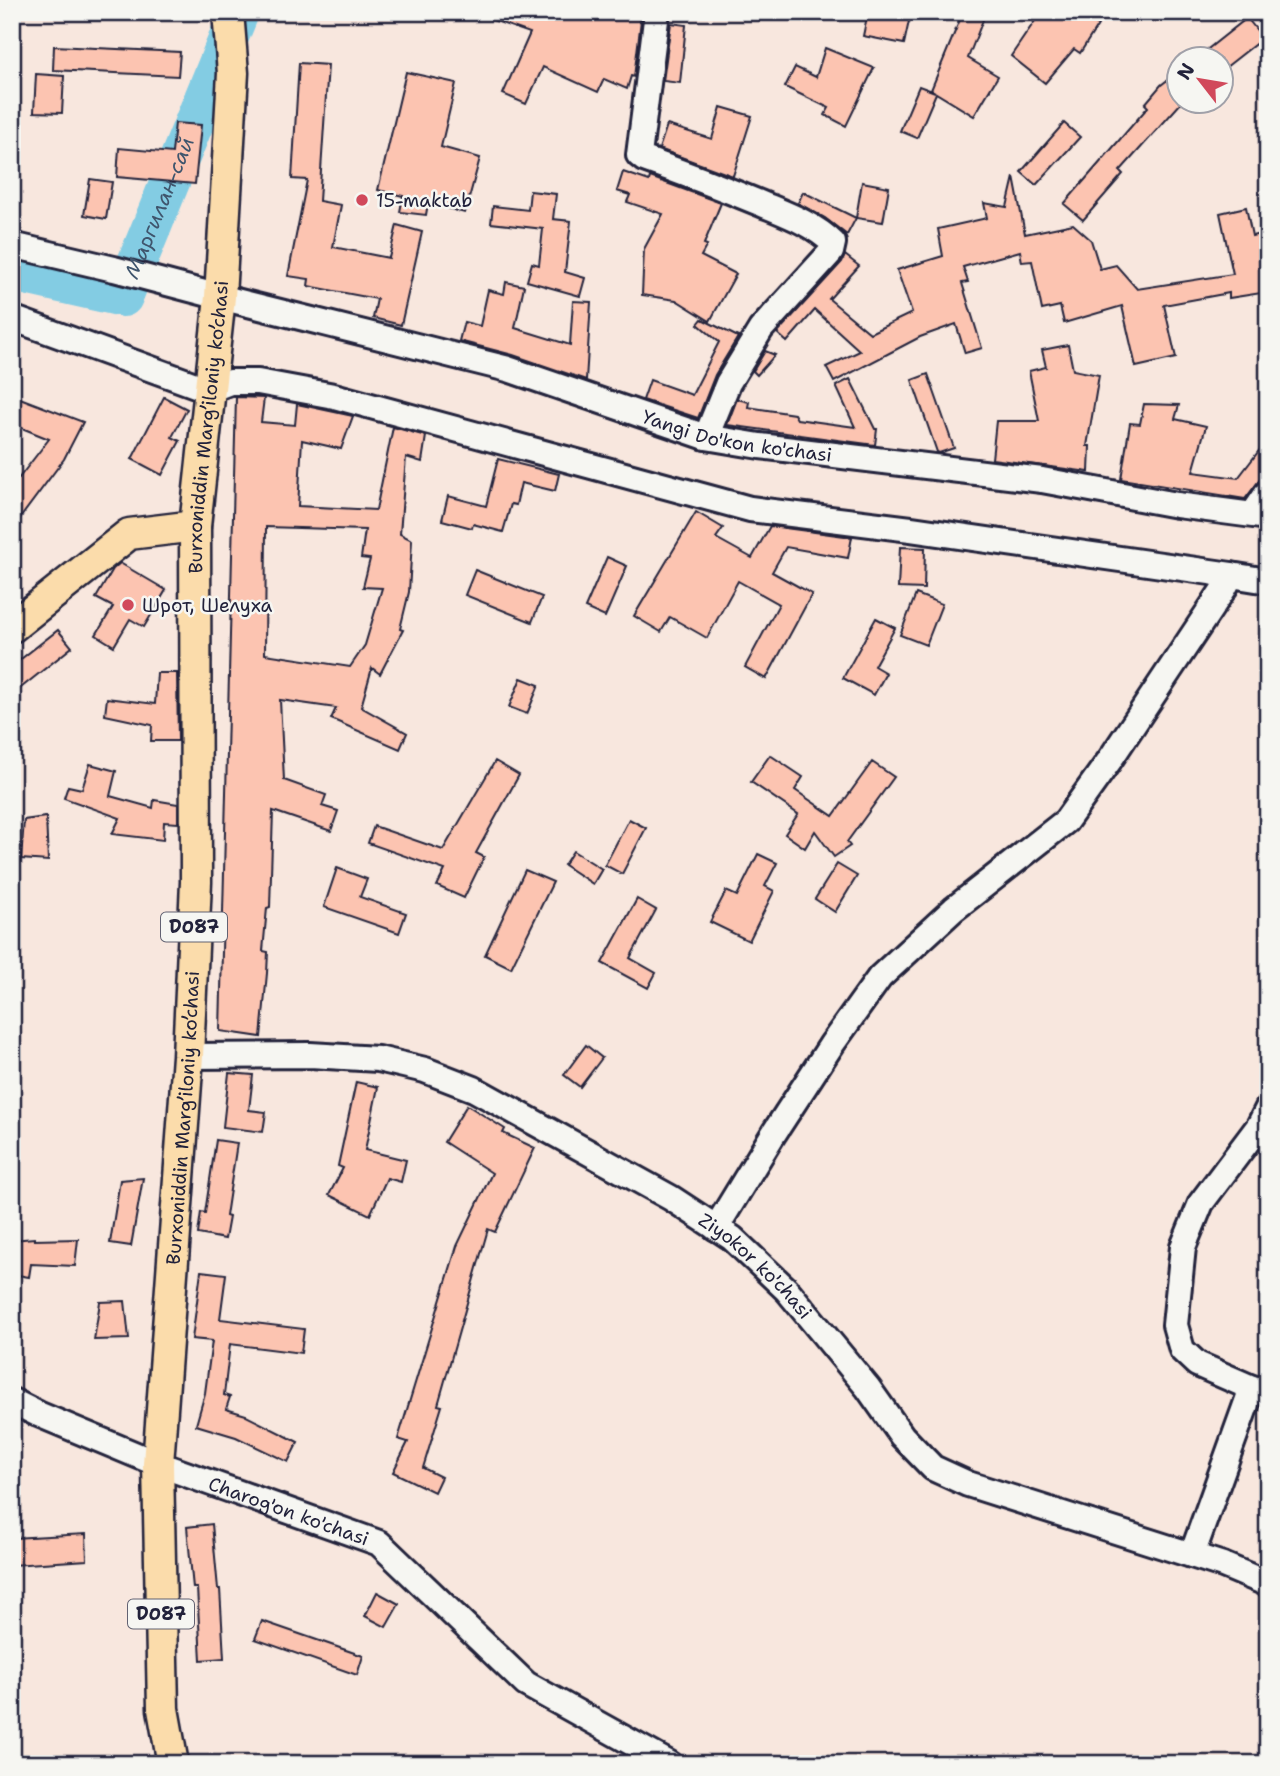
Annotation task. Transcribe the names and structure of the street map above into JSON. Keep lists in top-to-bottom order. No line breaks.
{"streets":{"main road":["Burxoniddin Marg’iloniy ko’chasi","D087"],"street":["Yangi Do'kon ko'chasi","Ziyokor ko'chasi","Charog'on ko'chasi"]},"crossings":[["Burxoniddin Marg’iloniy ko’chasi","Yangi Do'kon ko'chasi"],["Burxoniddin Marg’iloniy ko’chasi","Ziyokor ko'chasi"],["Burxoniddin Marg’iloniy ko’chasi","Charog'on ko'chasi"]],"water":["Маргилан-сай"],"places":["15-maktab","Шрот, Шелуха"],"north":"top left"}
